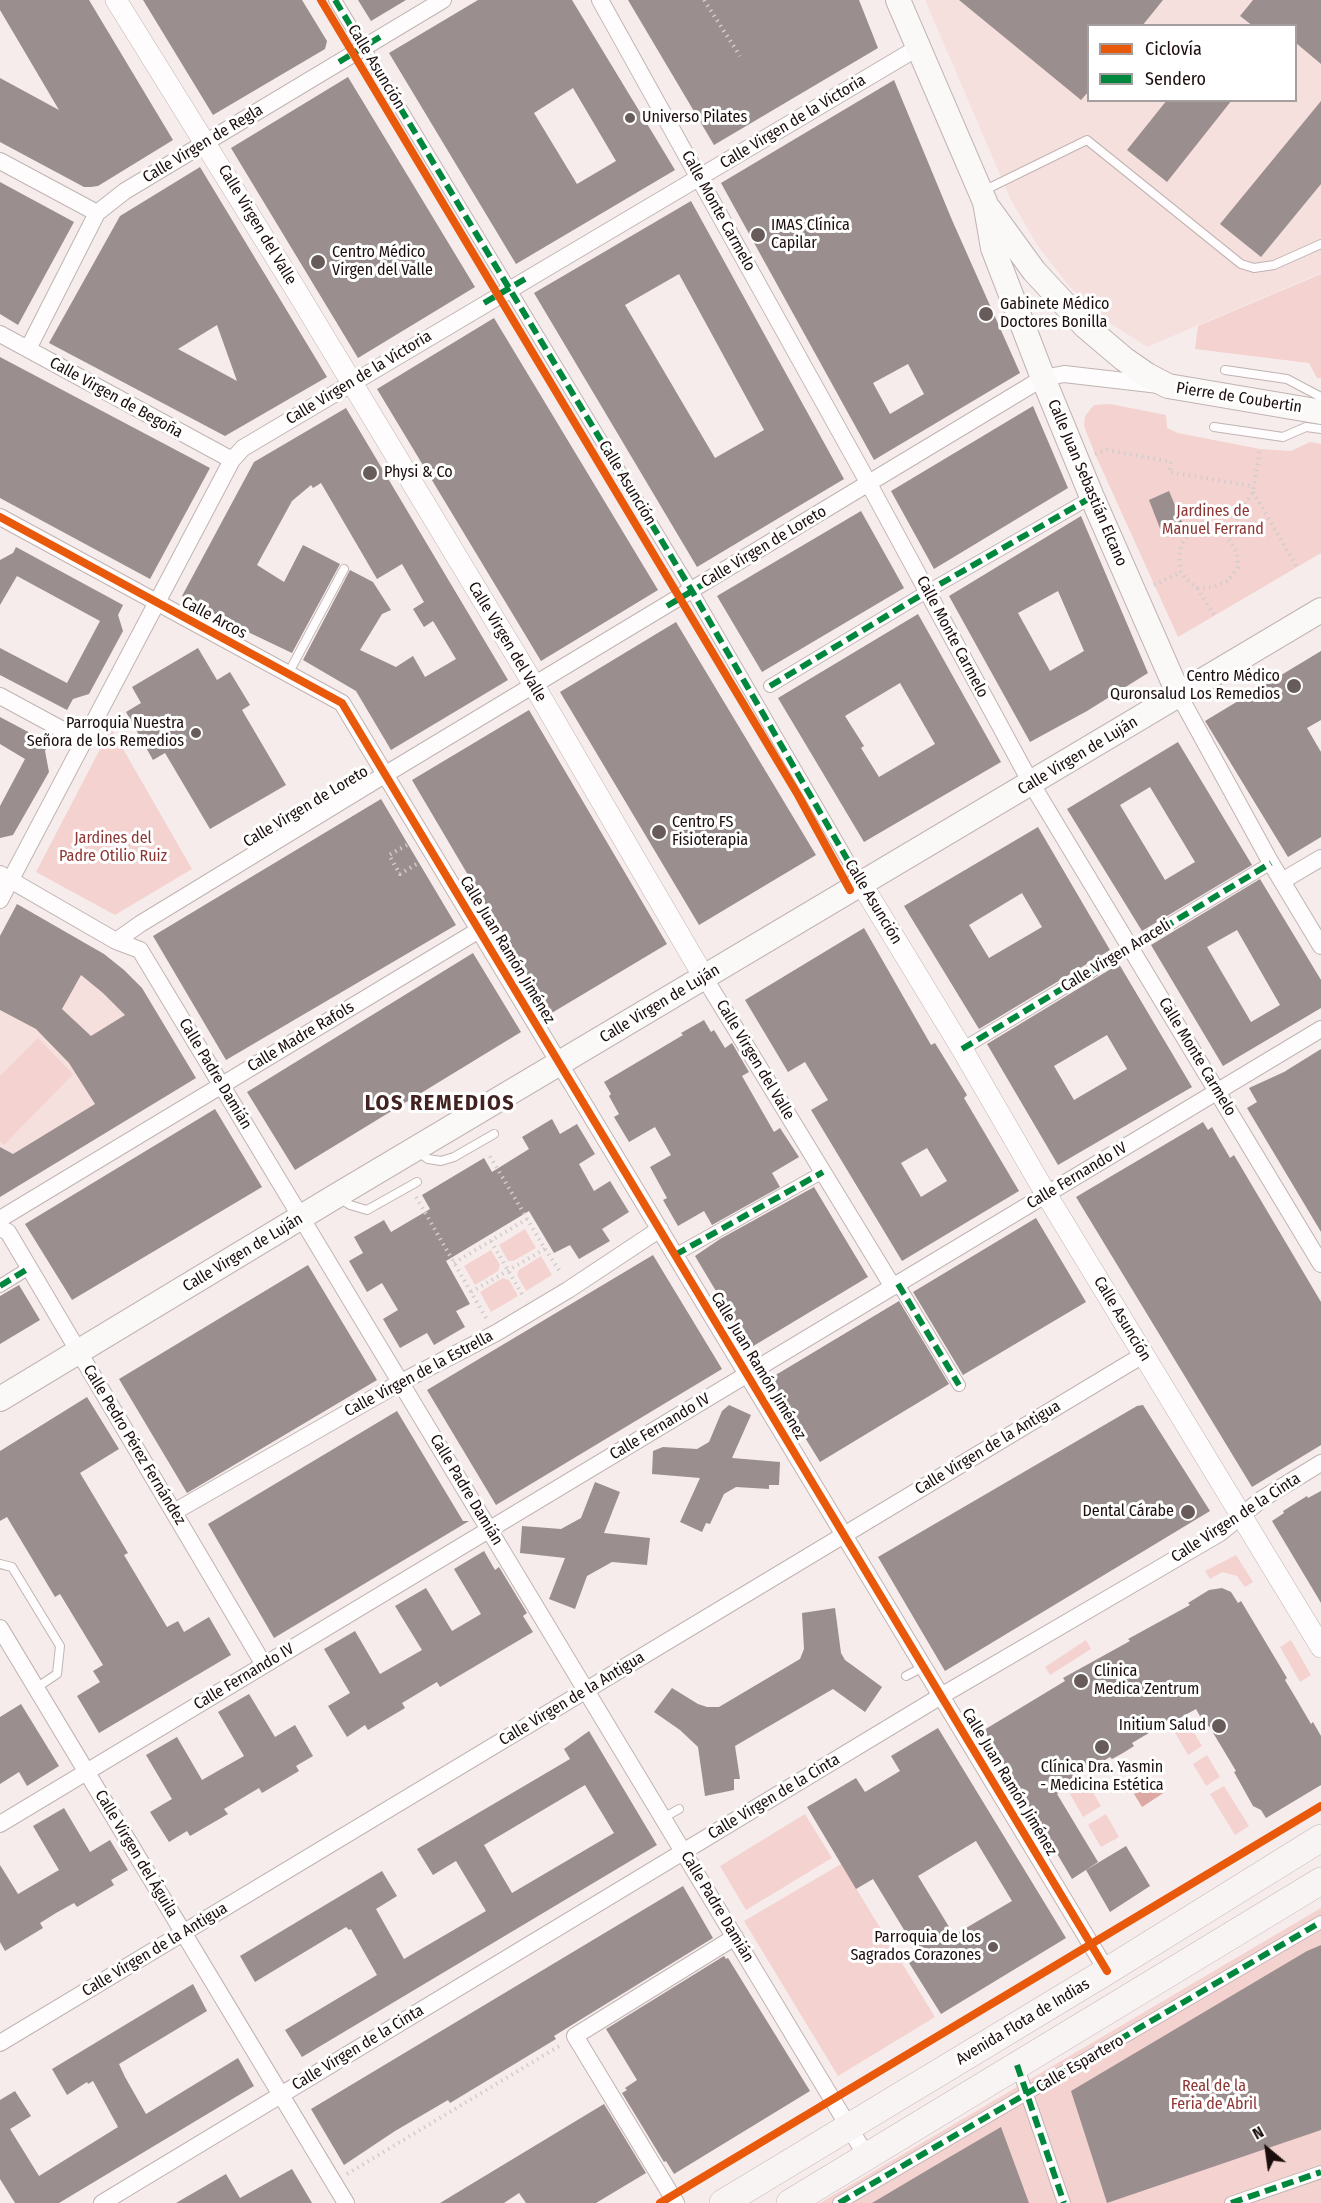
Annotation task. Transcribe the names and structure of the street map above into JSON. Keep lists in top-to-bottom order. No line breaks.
{"streets":{"main road":["Pierre de Coubertin","Calle Juan Sebastián Elcano","Calle Virgen de Luján","Avenida Flota de Indias"],"street":["Calle Asunción","Calle Virgen de la Victoria","Calle Virgen de Regla","Calle Monte Carmelo","Calle Virgen del Valle","Calle Virgen de Begoña","Calle Virgen de Loreto","Calle Arcos","Calle Juan Ramón Jiménez","Calle Virgen Araceli","Calle Madre Rafols","Calle Padre Damián","Calle Fernando IV","Calle Virgen de la Estrella","Calle Pedro Pérez Fernández","Calle Virgen de la Antigua","Calle Virgen de la Cinta","Calle Virgen del Águila","Calle Espartero"]},"crossings":[["Calle Asunción","Calle Virgen de la Victoria"],["Calle Asunción","Calle Virgen de Regla"],["Calle Asunción","Calle Virgen de Loreto"],["Calle Asunción","Calle Virgen de Luján"],["Calle Asunción","Calle Virgen Araceli"],["Calle Asunción","Calle Fernando IV"],["Calle Asunción","Calle Virgen de la Antigua"],["Calle Asunción","Calle Virgen de la Cinta"],["Calle Virgen de la Victoria","Calle Monte Carmelo"],["Calle Virgen de la Victoria","Calle Virgen del Valle"],["Calle Virgen de la Victoria","Calle Virgen de Begoña"],["Calle Virgen de la Victoria","Calle Juan Sebastián Elcano"],["Calle Virgen de la Victoria","Calle Arcos"],["Calle Virgen de la Victoria","Calle Padre Damián"],["Calle Virgen de Regla","Calle Virgen del Valle"],["Calle Virgen de Regla","Calle Virgen de Begoña"],["Calle Monte Carmelo","Calle Virgen de Loreto"],["Calle Monte Carmelo","Calle Virgen de Luján"],["Calle Monte Carmelo","Calle Virgen Araceli"],["Calle Monte Carmelo","Calle Fernando IV"],["Calle Virgen del Valle","Calle Virgen de Loreto"],["Calle Virgen del Valle","Calle Virgen de Luján"],["Calle Virgen del Valle","Calle Fernando IV"],["Pierre de Coubertin","Calle Juan Sebastián Elcano"],["Calle Juan Sebastián Elcano","Calle Virgen de Loreto"],["Calle Juan Sebastián Elcano","Calle Virgen de Luján"],["Calle Juan Sebastián Elcano","Calle Virgen Araceli"],["Calle Virgen de Loreto","Calle Arcos"],["Calle Virgen de Loreto","Calle Juan Ramón Jiménez"],["Calle Virgen de Loreto","Calle Padre Damián"],["Calle Arcos","Calle Juan Ramón Jiménez"],["Calle Virgen de Luján","Calle Juan Ramón Jiménez"],["Calle Virgen de Luján","Calle Padre Damián"],["Calle Virgen de Luján","Calle Pedro Pérez Fernández"],["Calle Juan Ramón Jiménez","Calle Madre Rafols"],["Calle Juan Ramón Jiménez","Calle Fernando IV"],["Calle Juan Ramón Jiménez","Calle Virgen de la Estrella"],["Calle Juan Ramón Jiménez","Calle Virgen de la Antigua"],["Calle Juan Ramón Jiménez","Calle Virgen de la Cinta"],["Calle Juan Ramón Jiménez","Avenida Flota de Indias"],["Calle Madre Rafols","Calle Padre Damián"],["Calle Padre Damián","Calle Fernando IV"],["Calle Padre Damián","Calle Virgen de la Estrella"],["Calle Padre Damián","Calle Virgen de la Antigua"],["Calle Padre Damián","Calle Virgen de la Cinta"],["Calle Padre Damián","Avenida Flota de Indias"],["Calle Fernando IV","Calle Pedro Pérez Fernández"],["Calle Fernando IV","Calle Virgen del Águila"],["Calle Virgen de la Estrella","Calle Pedro Pérez Fernández"],["Calle Virgen de la Antigua","Calle Virgen del Águila"],["Calle Virgen de la Cinta","Calle Virgen del Águila"]],"districts":["LOS REMEDIOS"],"parks":["Jardines de Manuel Ferrand","Jardines del Padre Otilio Ruiz","Real de la Feria de Abril"],"places":["Universo Pilates","IMAS Clínica Capilar","Centro Médico Virgen del Valle","Gabinete Médico Doctores Bonilla","Physi & Co","Centro Médico Quronsalud Los Remedios","Parroquia Nuestra Señora de los Remedios","Centro FS Fisioterapia","Dental Cárabe","Clinica Medica Zentrum","Initium Salud","Clínica Dra. Yasmin - Medicina Estética","Parroquia de los Sagrados Corazones"],"legend":["Ciclovía","Sendero"],"north":"top left"}
